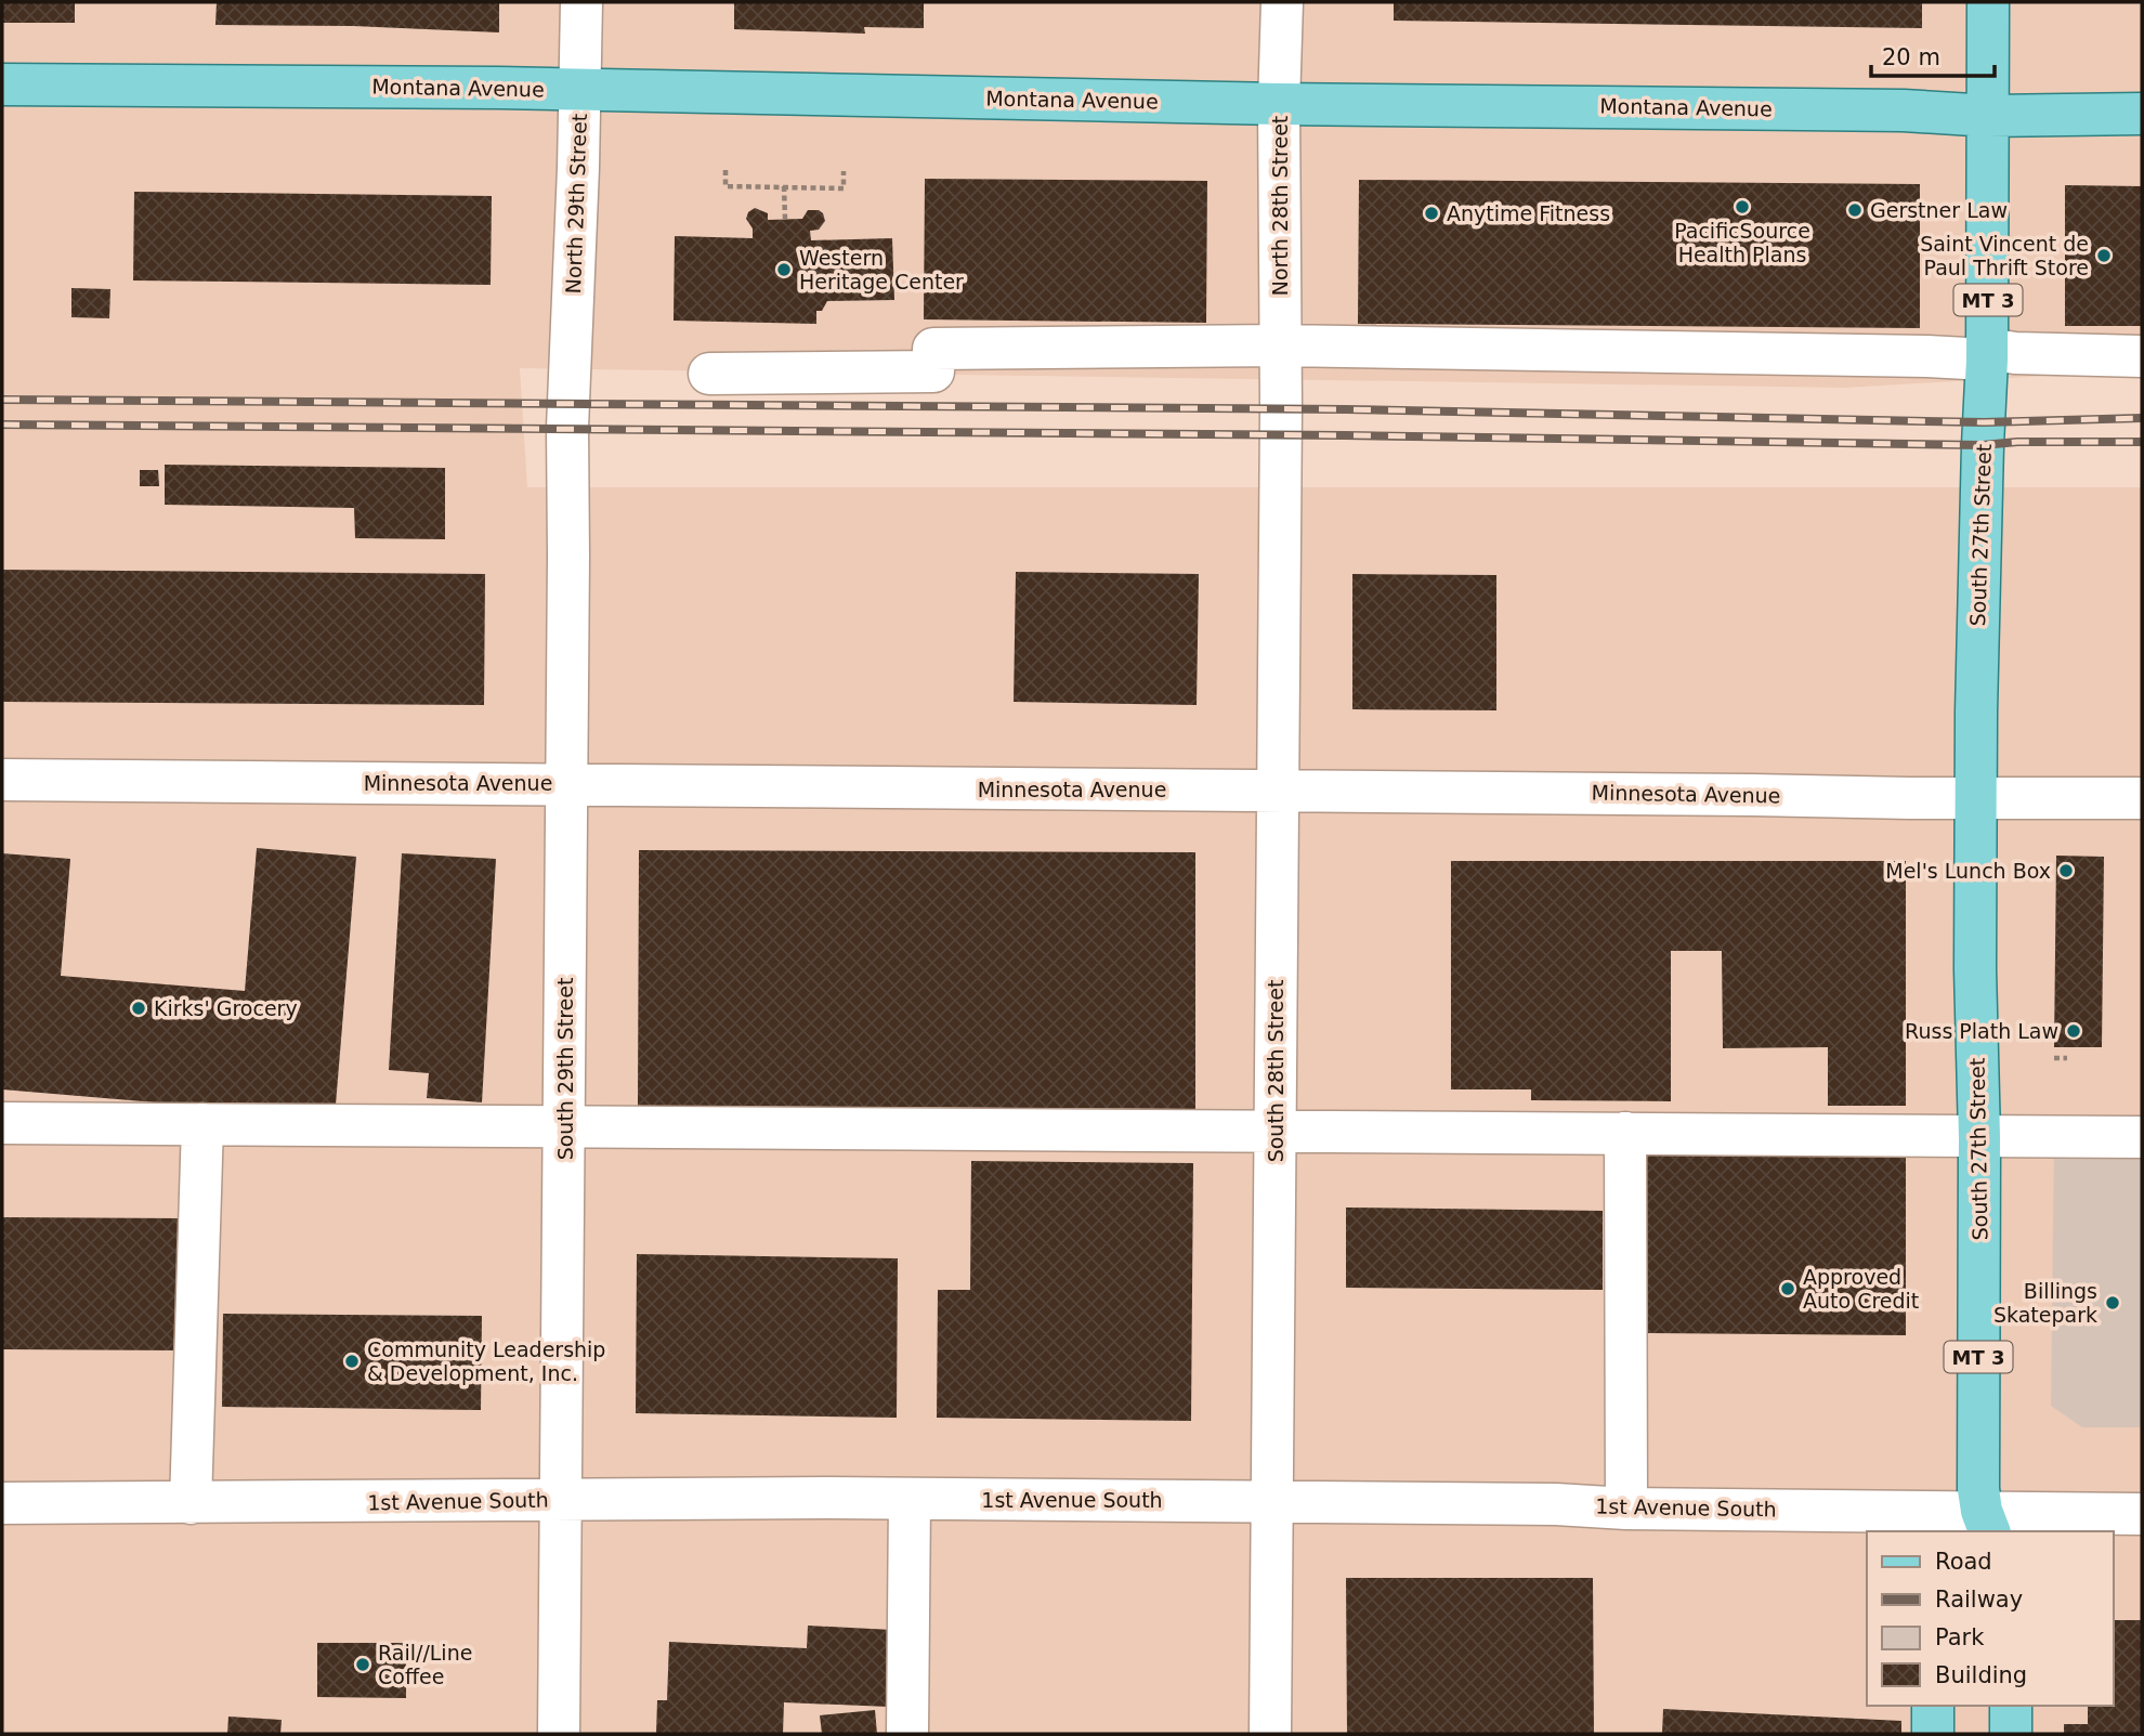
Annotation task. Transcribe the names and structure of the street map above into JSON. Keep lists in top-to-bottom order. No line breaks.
{"streets":{"main road":["Montana Avenue","MT 3","South 27th Street"],"street":["North 29th Street","North 28th Street","Minnesota Avenue","South 29th Street","South 28th Street","1st Avenue South"]},"crossings":[["Montana Avenue","North 29th Street"],["Montana Avenue","North 28th Street"],["Montana Avenue","MT 3"],["North 29th Street","South 29th Street"],["North 28th Street","South 28th Street"],["MT 3","South 27th Street"],["South 27th Street","Minnesota Avenue"],["South 27th Street","1st Avenue South"],["Minnesota Avenue","South 29th Street"],["Minnesota Avenue","South 28th Street"],["South 29th Street","1st Avenue South"],["South 28th Street","1st Avenue South"]],"places":["PacificSource Health Plans","Gerstner Law","Anytime Fitness","Saint Vincent de Paul Thrift Store","Western Heritage Center","Mel's Lunch Box","Kirks' Grocery","Russ Plath Law","Approved Auto Credit","Billings Skatepark","Community Leadership & Development, Inc.","Rail//Line Coffee"],"legend":["Road","Railway","Park","Building"],"scale_bar":"20 m"}
